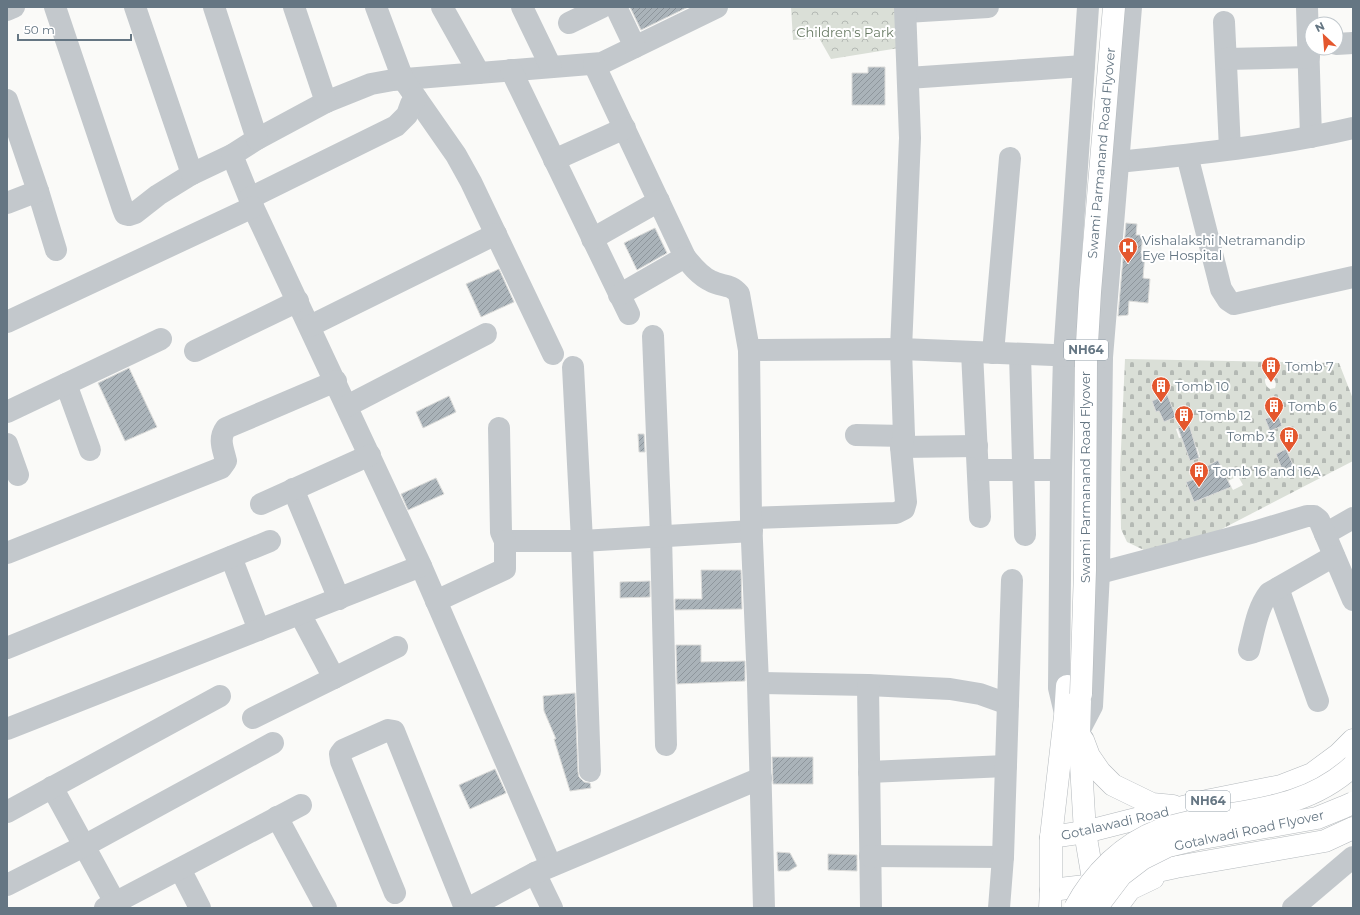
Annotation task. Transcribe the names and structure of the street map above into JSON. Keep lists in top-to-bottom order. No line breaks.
{"streets":{"main road":["Swami Parmanand Road Flyover","NH64","Gotalawadi Road","Gotalwadi Road Flyover"]},"crossings":[["Swami Parmanand Road Flyover","NH64"],["NH64","Gotalawadi Road"]],"parks":["Children's Park"],"places":{"hospital":["Vishalakshi Netramandip Eye Hospital"],"building":["Tomb 7","Tomb 10","Tomb 6","Tomb 12","Tomb 3","Tomb 16 and 16A"]},"scale_bar":"50 m","north":"top left"}
